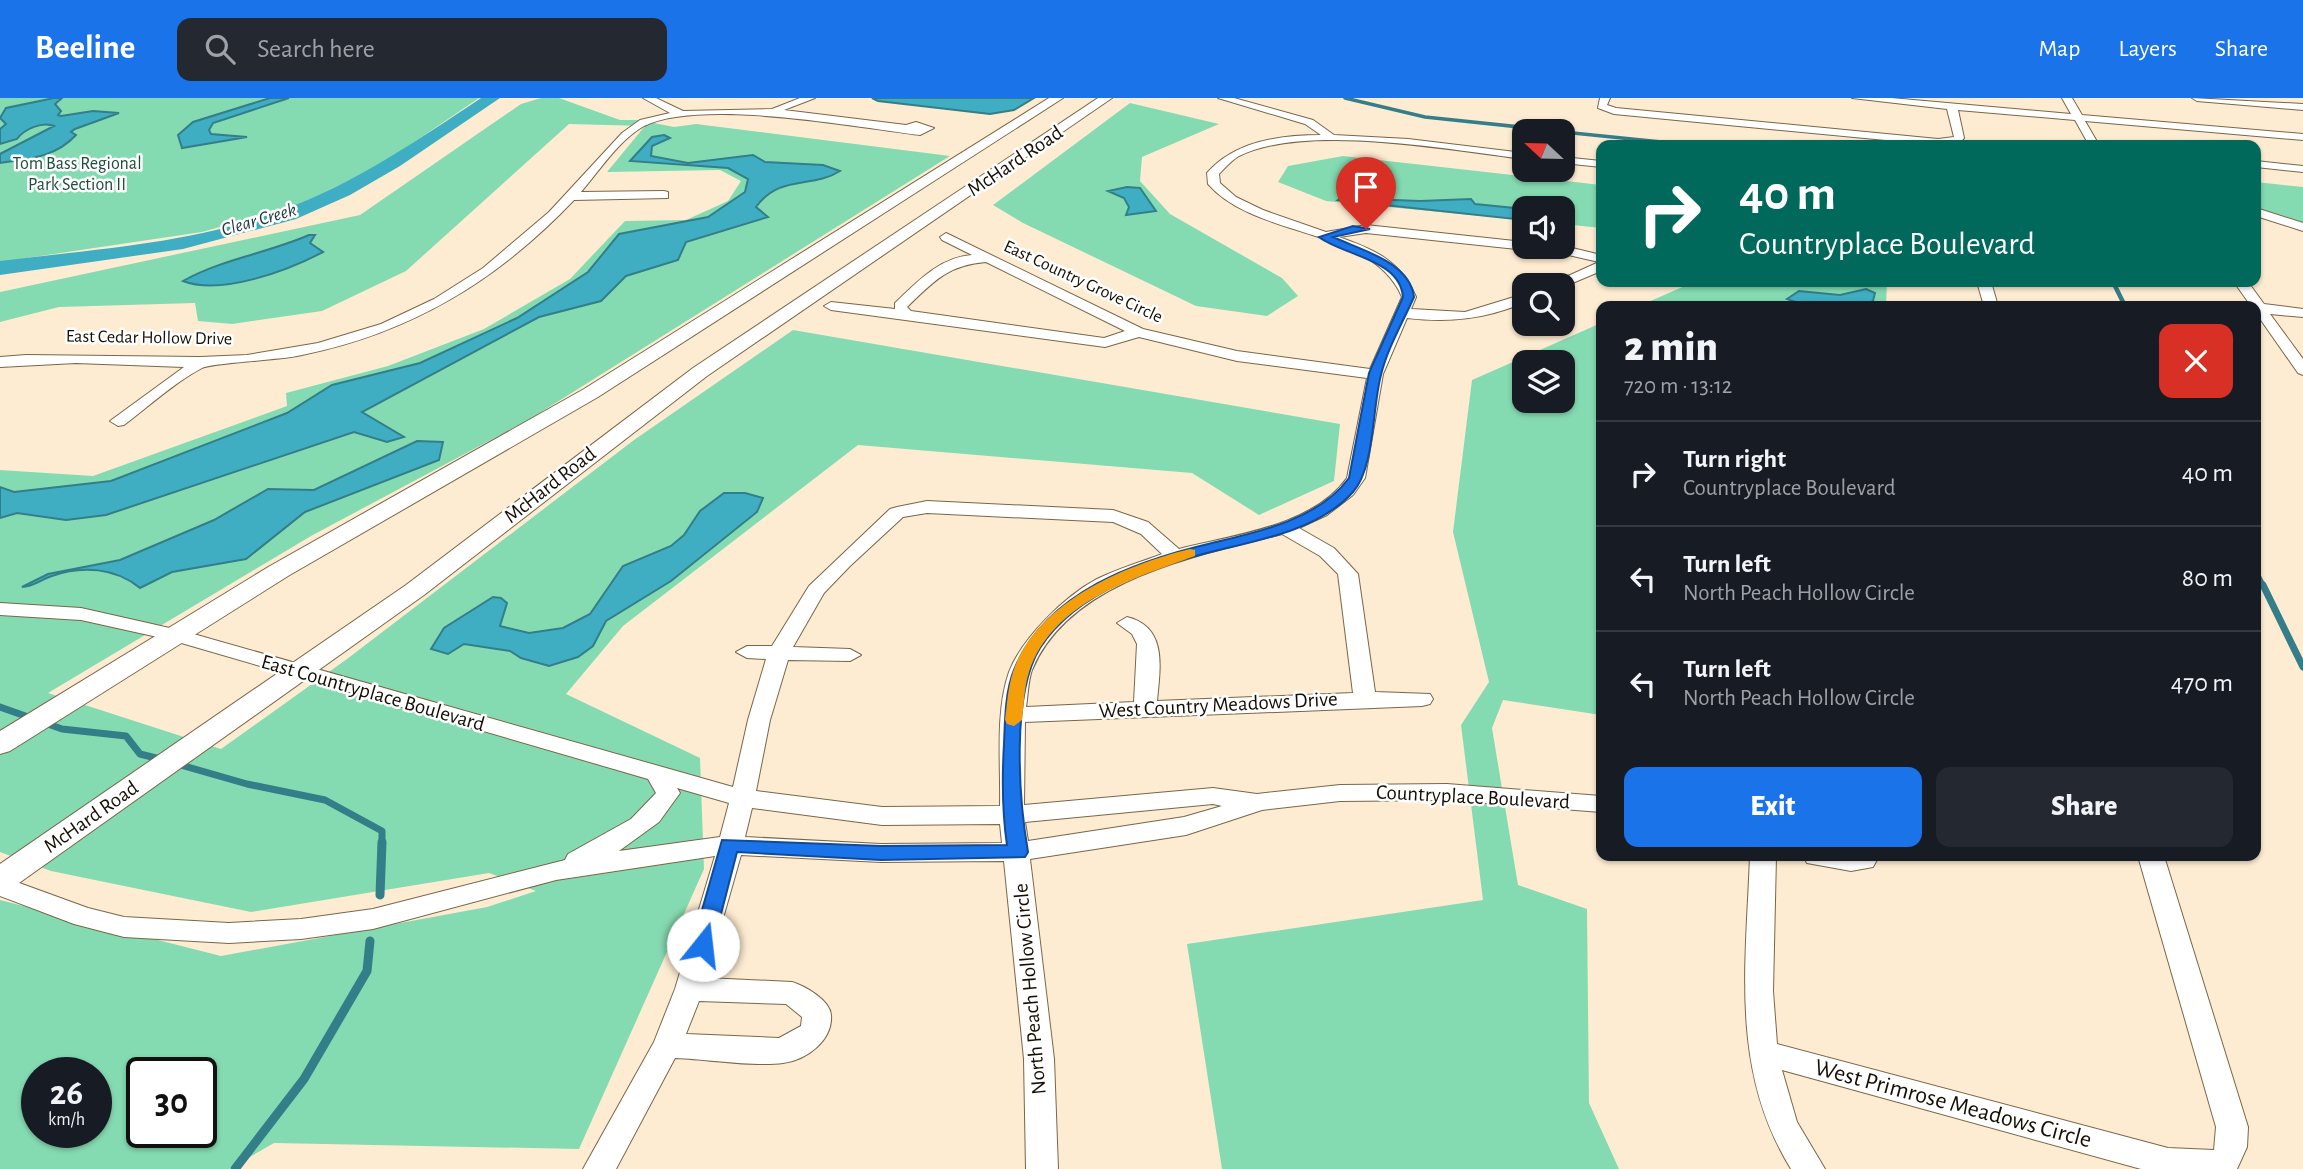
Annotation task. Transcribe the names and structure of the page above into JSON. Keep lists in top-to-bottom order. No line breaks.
{"streets":{"main road":["McHard Road"],"street":["East Country Grove Circle","East Cedar Hollow Drive","East Countryplace Boulevard","West Country Meadows Drive","Countryplace Boulevard","North Peach Hollow Circle","West Primrose Meadows Circle"]},"crossings":[["McHard Road","East Countryplace Boulevard"],["East Country Grove Circle","North Peach Hollow Circle"],["East Countryplace Boulevard","Countryplace Boulevard"],["West Country Meadows Drive","North Peach Hollow Circle"],["Countryplace Boulevard","North Peach Hollow Circle"]],"water":["Clear Creek"],"parks":["Tom Bass Regional Park Section II"],"north":"left","page":{"header":"Beeline","search":"Search here","nav":["Map","Layers","Share"],"turn":["40 m","Countryplace Boulevard"],"heading":["2 min","720 m · 13:12"],"list":[{"name":"Turn right","note":"Countryplace Boulevard","value":"40 m"},{"name":"Turn left","note":"North Peach Hollow Circle","value":"80 m"},{"name":"Turn left","note":"North Peach Hollow Circle","value":"470 m"}],"buttons":["Exit","Share"],"speed":"26 km/h","limit":"30"}}
